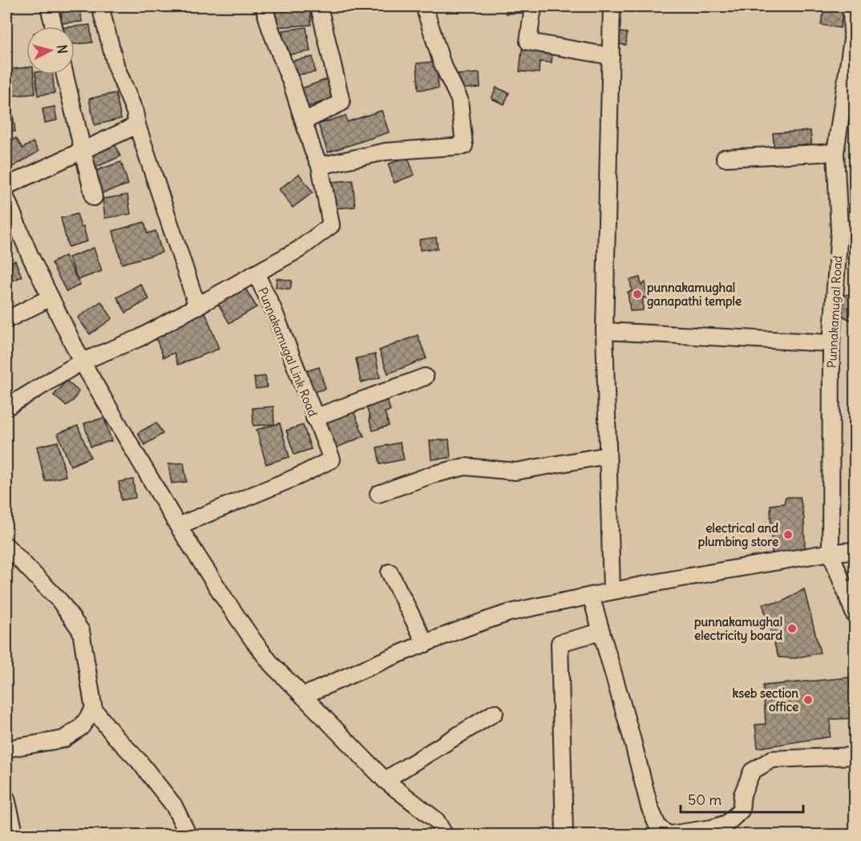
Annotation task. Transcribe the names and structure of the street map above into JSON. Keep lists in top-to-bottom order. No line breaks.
{"streets":{"street":["Punnakamugal Road","Punnakamugal Link Road"]},"places":["punnakamughal ganapathi temple","electrical and plumbing store","punnakamughal electricity board","kseb section office"],"scale_bar":"50 m","north":"right"}
